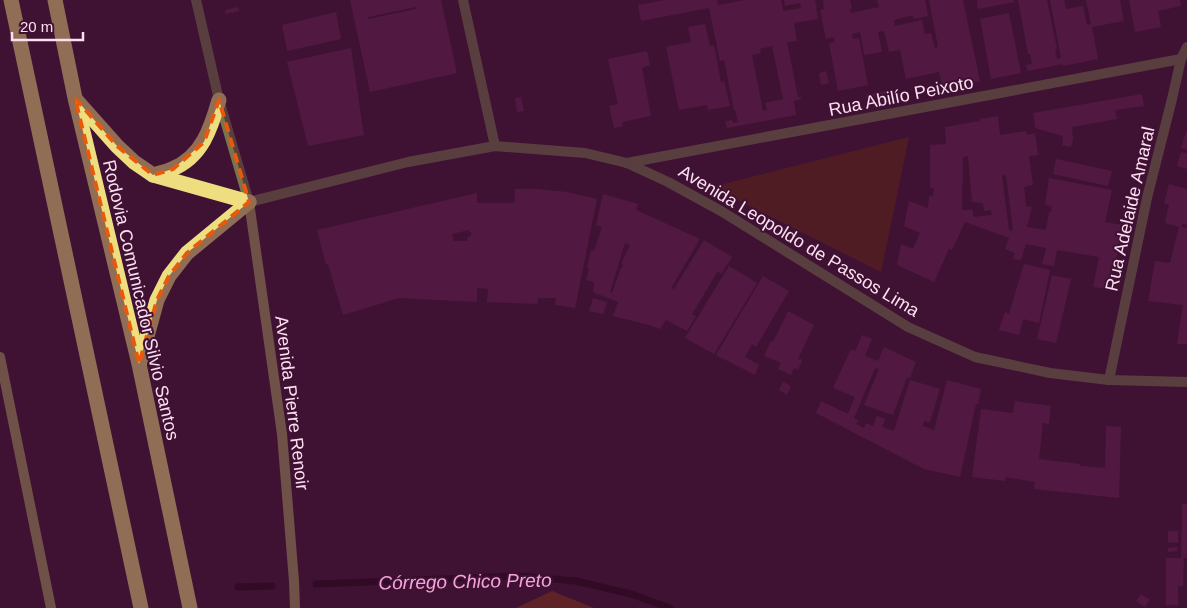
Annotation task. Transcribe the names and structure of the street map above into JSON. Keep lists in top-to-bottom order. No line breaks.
{"streets":{"highway":["Rodovia Comunicador Silvio Santos"],"street":["Rua Abilío Peixoto","Rua Adelaide Amaral","Avenida Leopoldo de Passos Lima","Avenida Pierre Renoir"]},"crossings":[["Rua Abilío Peixoto","Rua Adelaide Amaral"],["Rua Abilío Peixoto","Avenida Leopoldo de Passos Lima"],["Rua Adelaide Amaral","Avenida Leopoldo de Passos Lima"],["Avenida Leopoldo de Passos Lima","Avenida Pierre Renoir"]],"water":["Córrego Chico Preto"],"scale_bar":"20 m"}
